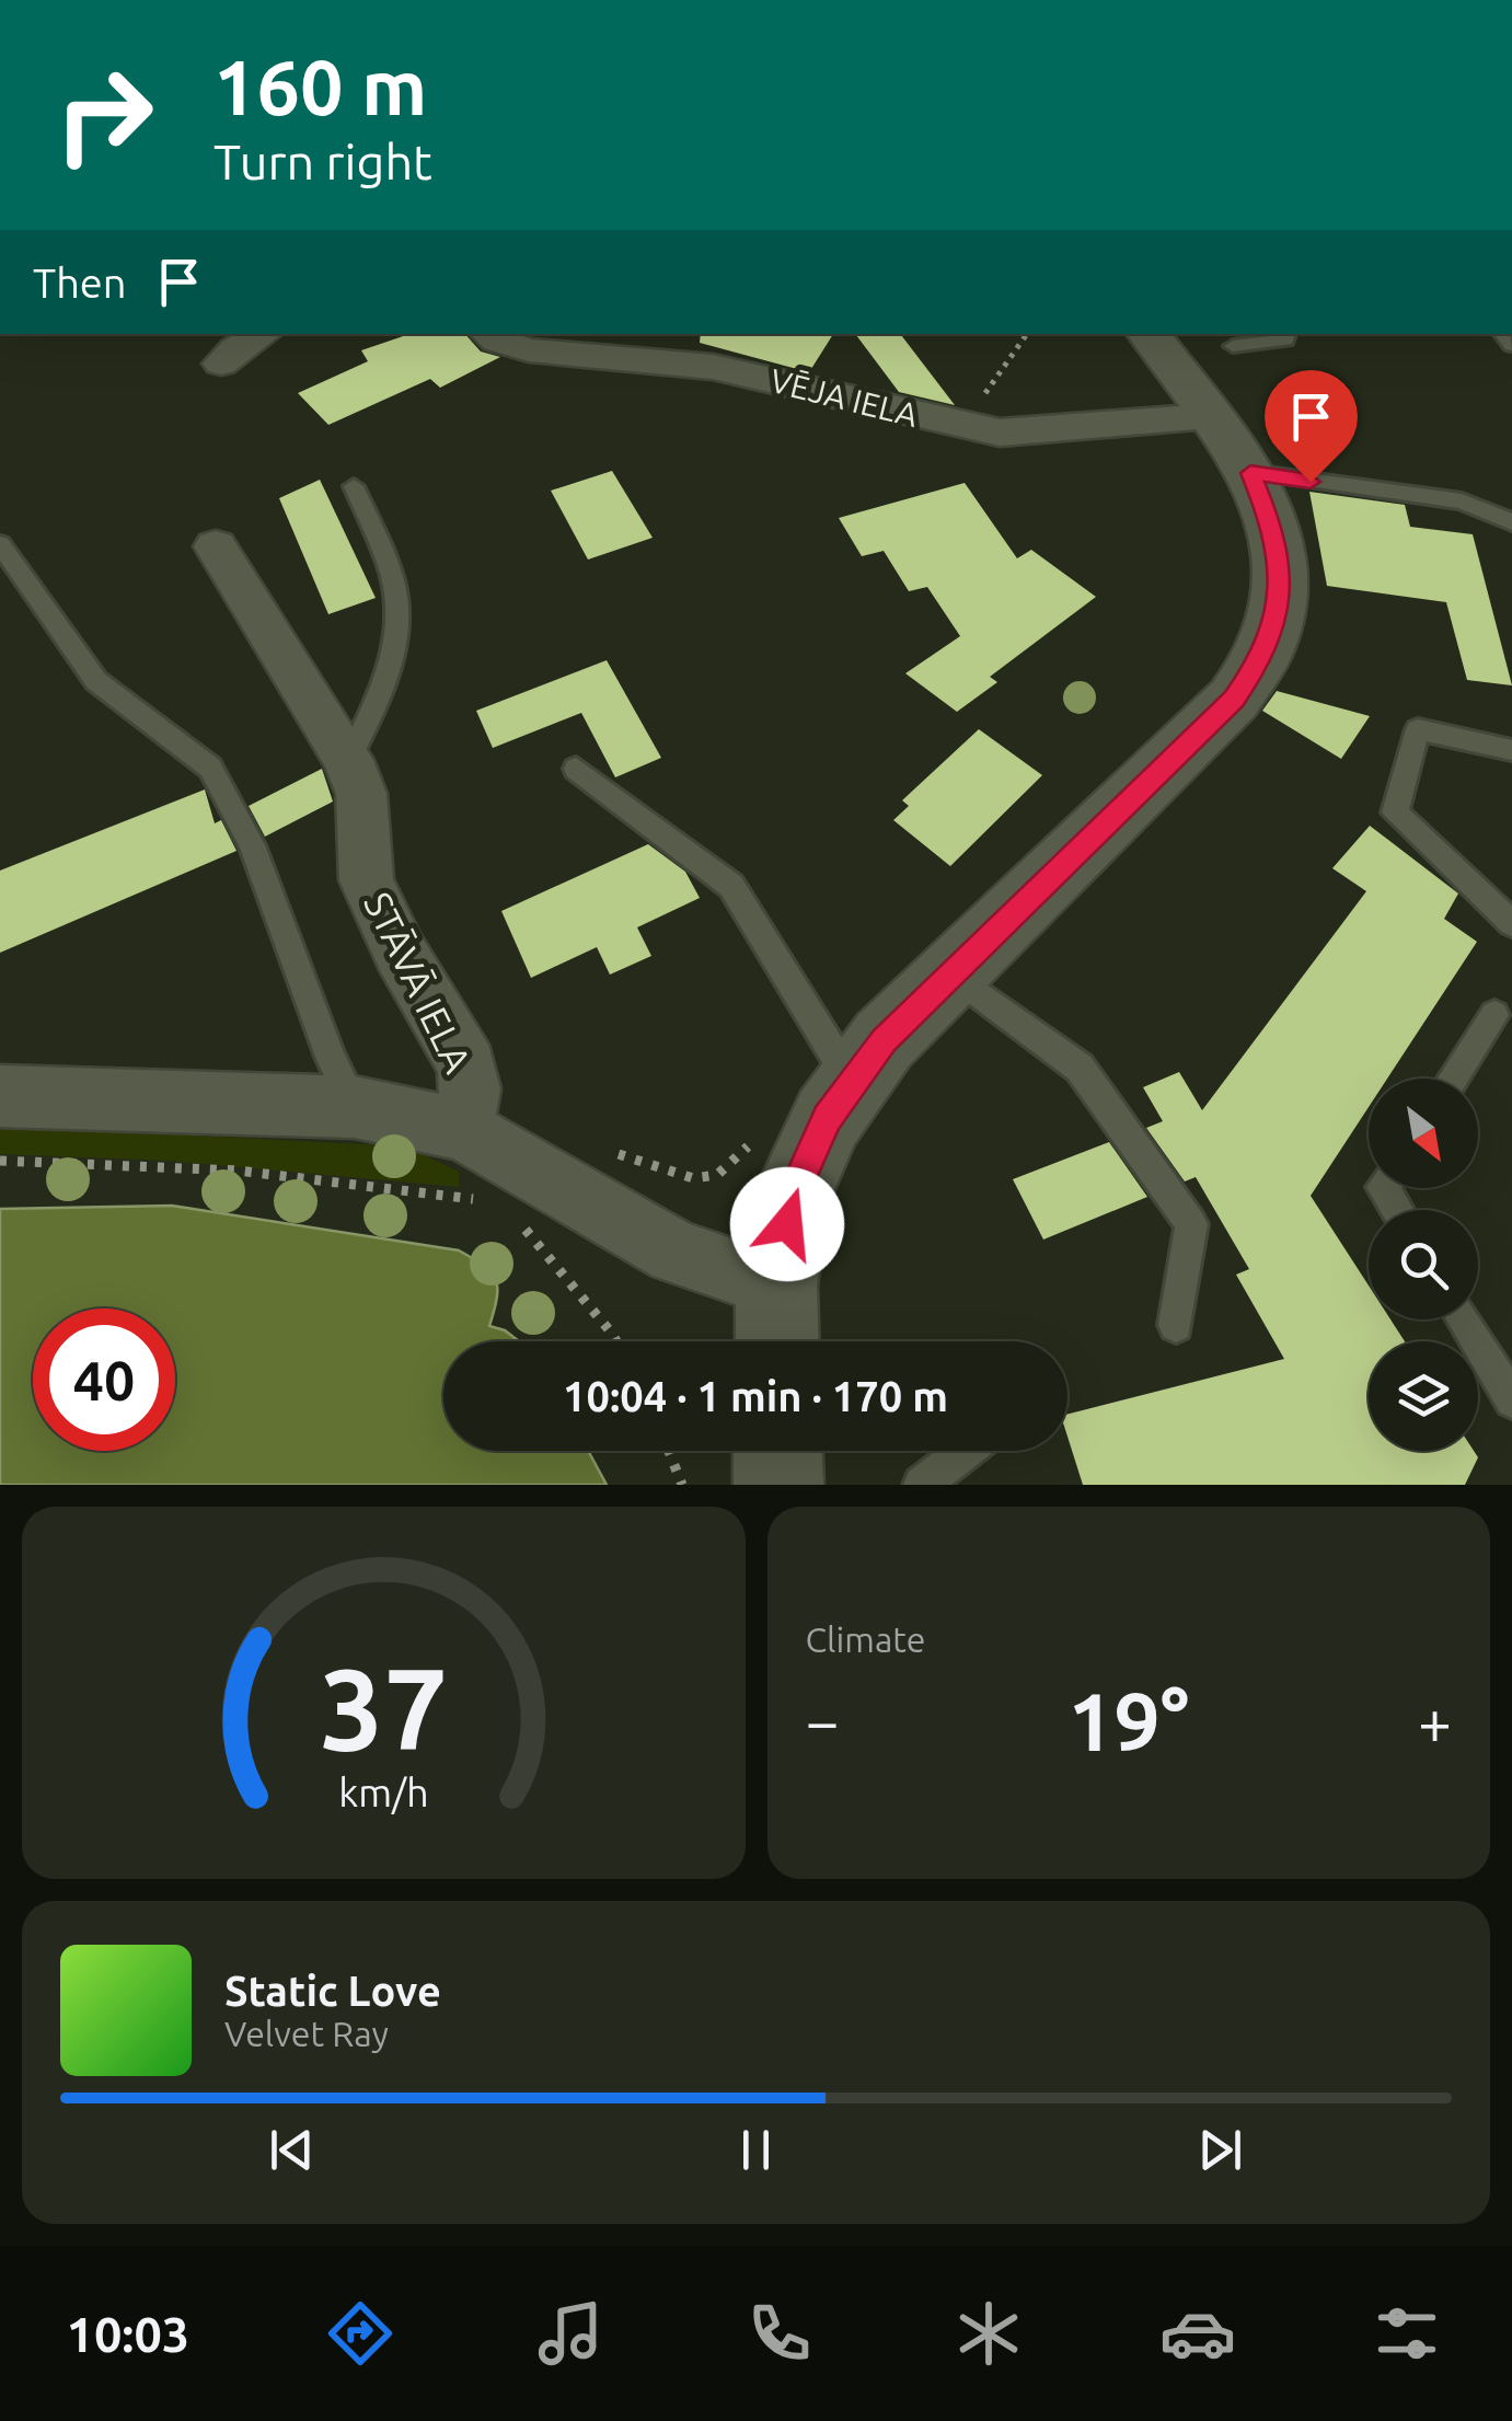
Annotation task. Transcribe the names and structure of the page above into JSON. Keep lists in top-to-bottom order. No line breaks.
{"streets":{"street":["VĒJA IELA","STĀVĀ IELA"]},"north":"bottom right","page":{"turn":["160 m","Turn right"],"then":"Then","limit":"40","trip":"10:04 · 1 min · 170 m","tile":"Climate","heat":["−","19°","+"],"song":["Static Love","Velvet Ray"],"tabs":"10:03","gauge":["37","km/h"]}}
